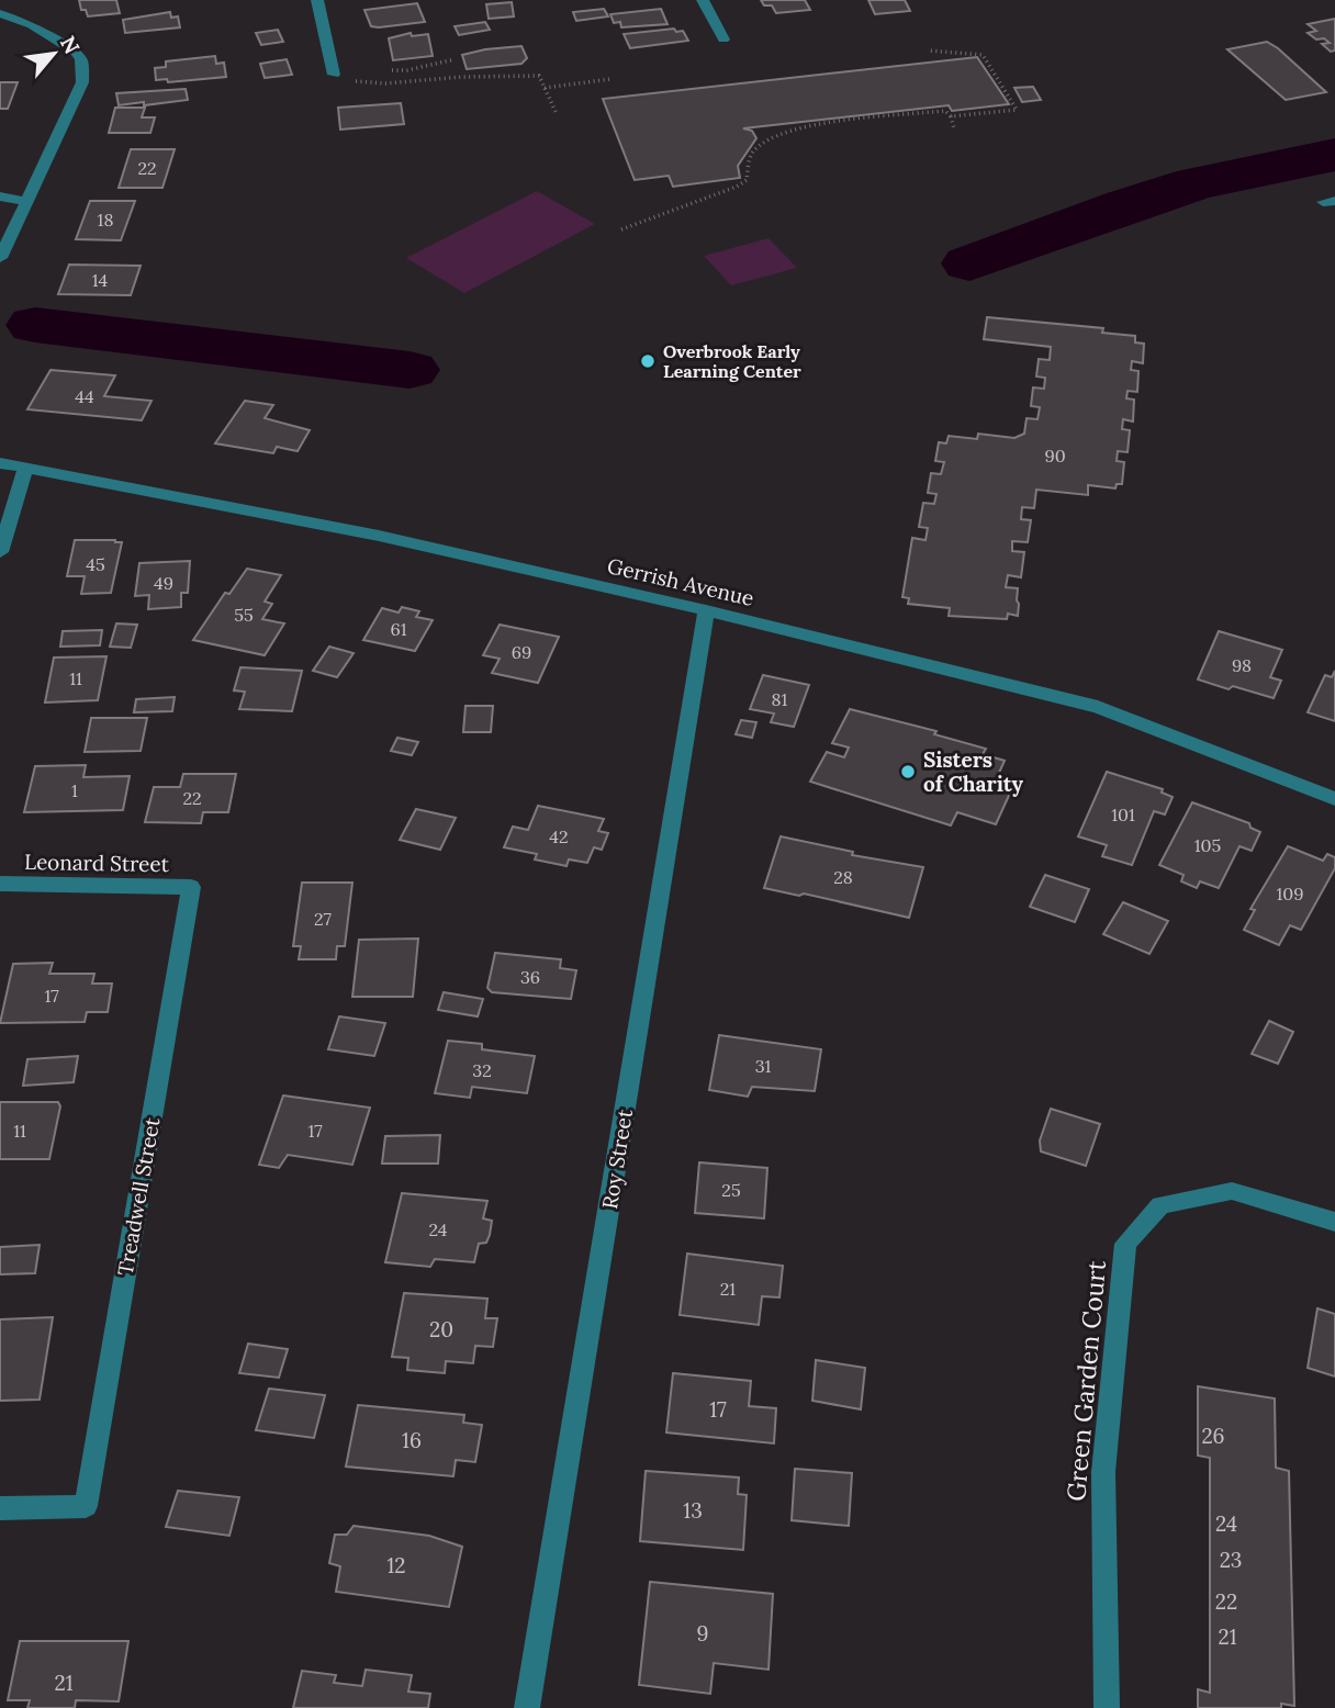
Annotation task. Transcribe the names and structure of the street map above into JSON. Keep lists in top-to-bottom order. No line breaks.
{"streets":{"street":["Gerrish Avenue","Leonard Street","Roy Street","Treadwell Street","Green Garden Court"]},"crossings":[["Gerrish Avenue","Roy Street"],["Leonard Street","Treadwell Street"]],"places":["Overbrook Early Learning Center","Sisters of Charity"],"house_numbers":["22","18","14","44","90","45","49","55","61","69","98","11","81","1","22","101","42","105","28","109","27","36","17","31","32","11","17","25","24","21","20","17","26","16","13","24","23","12","22","9","21","21"],"north":"top right"}
